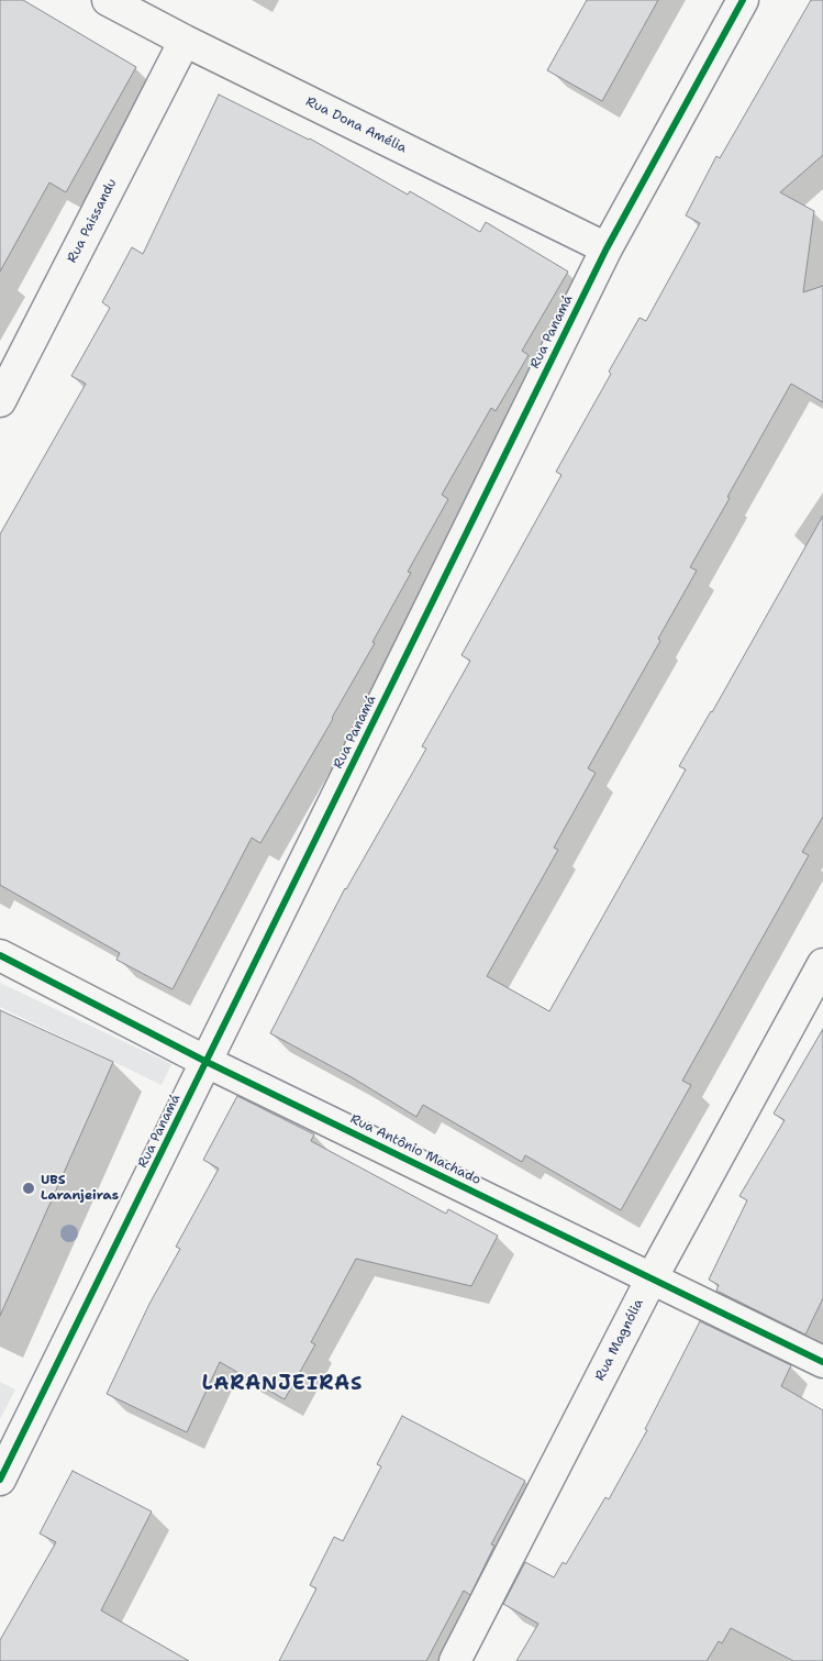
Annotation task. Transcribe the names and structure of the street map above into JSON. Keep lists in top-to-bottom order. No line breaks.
{"streets":{"street":["Rua Dona Amélia","Rua Paissandu","Rua Panamá","Rua Antônio Machado","Rua Magnólia"]},"crossings":[["Rua Dona Amélia","Rua Paissandu"],["Rua Dona Amélia","Rua Panamá"],["Rua Panamá","Rua Antônio Machado"],["Rua Antônio Machado","Rua Magnólia"]],"districts":["LARANJEIRAS"],"places":["UBS Laranjeiras"]}
